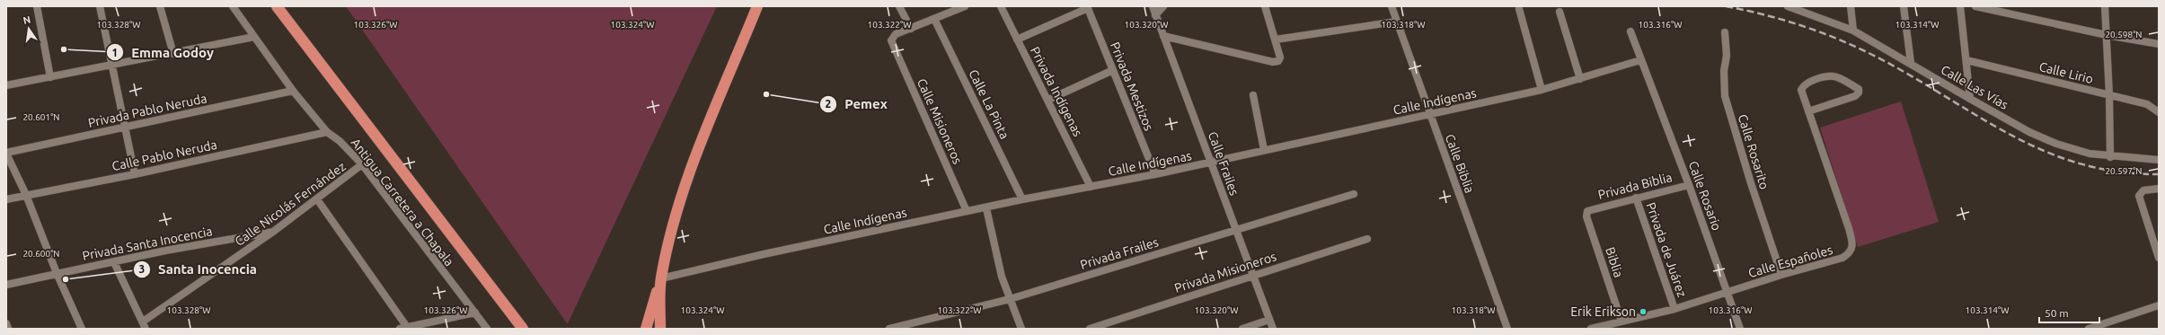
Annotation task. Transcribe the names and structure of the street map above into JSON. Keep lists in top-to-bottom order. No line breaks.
{"streets":{"street":["Calle Lirio","Privada Mestizos","Calle Las Vías","Privada Indígenas","Calle Indígenas","Calle La Pinta","Privada Pablo Neruda","Calle Misioneros","Calle Rosarito","Calle Pablo Neruda","Calle Frailes","Calle Biblia","Privada Biblia","Calle Rosario","Antigua Carretera a Chapala","Calle Nicolás Fernández","Privada Santa Inocencia","Privada de Juárez","Privada Frailes","Calle Españoles","Biblia","Privada Misioneros"]},"crossings":[["Privada Mestizos","Calle Indígenas"],["Privada Indígenas","Calle Indígenas"],["Calle Indígenas","Calle La Pinta"],["Calle Indígenas","Calle Misioneros"],["Calle Indígenas","Calle Frailes"],["Calle Indígenas","Calle Biblia"],["Calle Indígenas","Calle Rosario"],["Privada Pablo Neruda","Antigua Carretera a Chapala"],["Calle Rosarito","Calle Españoles"],["Calle Pablo Neruda","Antigua Carretera a Chapala"],["Calle Frailes","Privada Frailes"],["Calle Frailes","Privada Misioneros"],["Privada Biblia","Calle Rosario"],["Privada Biblia","Privada de Juárez"],["Privada Biblia","Biblia"],["Calle Rosario","Calle Españoles"],["Antigua Carretera a Chapala","Calle Nicolás Fernández"],["Calle Nicolás Fernández","Privada Santa Inocencia"],["Privada de Juárez","Calle Españoles"],["Calle Españoles","Biblia"]],"places":["Emma Godoy","Pemex","Santa Inocencia","Erik Erikson"],"scale_bar":"50 m","north":"top","coordinates":["103.328°W","103.326°W","103.324°W","103.322°W","103.320°W","103.318°W","103.316°W","103.314°W","20.598°N","20.601°N","20.597°N","20.600°N"]}
